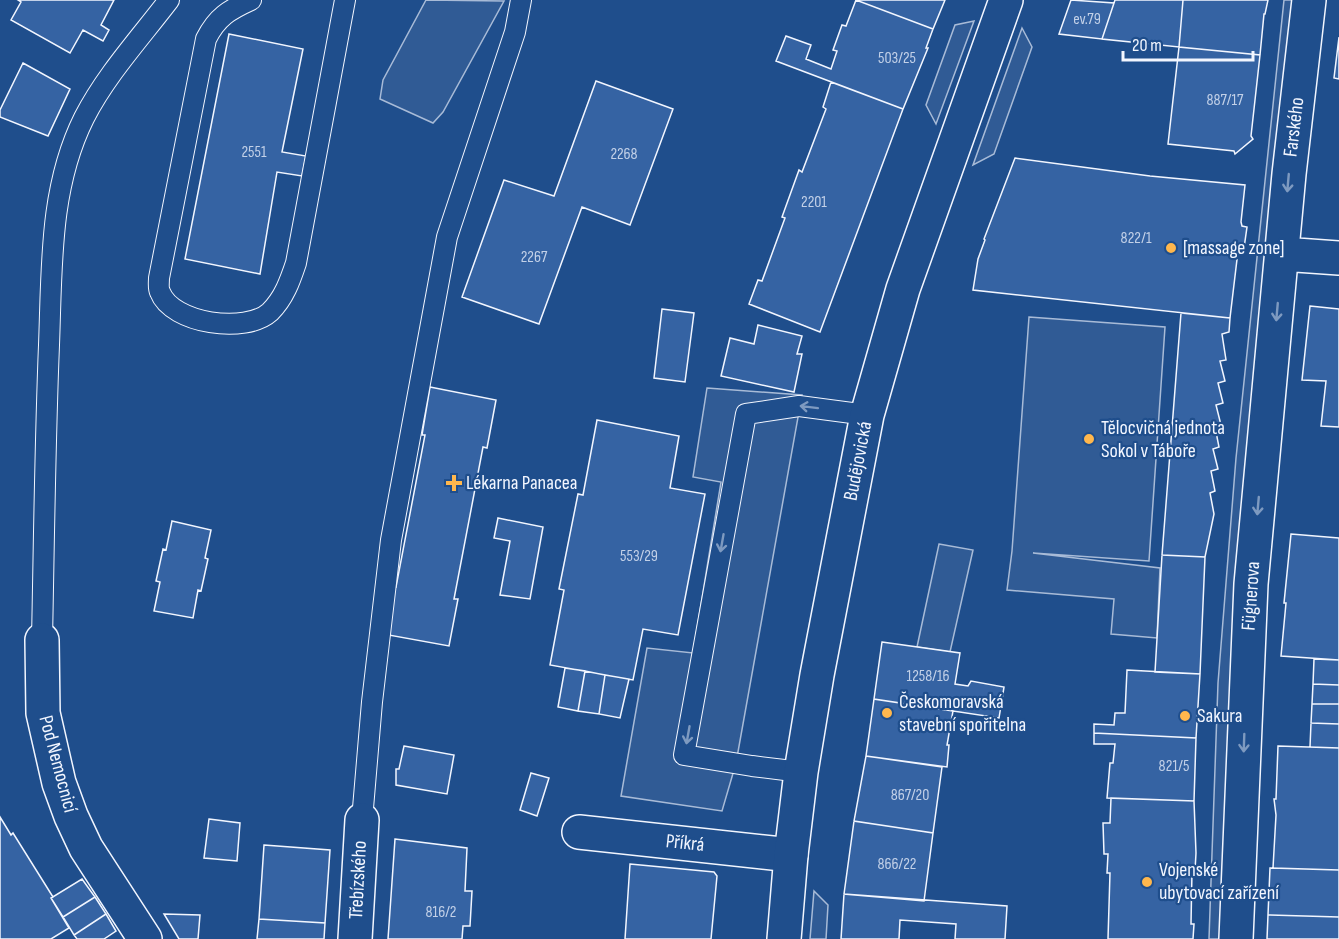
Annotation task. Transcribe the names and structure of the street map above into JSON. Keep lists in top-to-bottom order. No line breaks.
{"streets":{"street":["Farského","Budějovická","Fügnerova","Pod Nemocnicí","Příkrá","Třebízského"]},"crossings":[["Farského","Fügnerova"],["Budějovická","Příkrá"]],"one_way":["Farského","Fügnerova"],"places":{"other":["[massage zone]","Tělocvičná jednota Sokol v Táboře","Českomoravská stavební spořitelna","Sakura","Vojenské ubytovací zařízení"],"health":["Lékarna Panacea"]},"house_numbers":["ev.79","503/25","887/17","2551","2268","2201","822/1","2267","553/29","1258/16","821/5","867/20","866/22","816/2"],"scale_bar":"20 m"}
